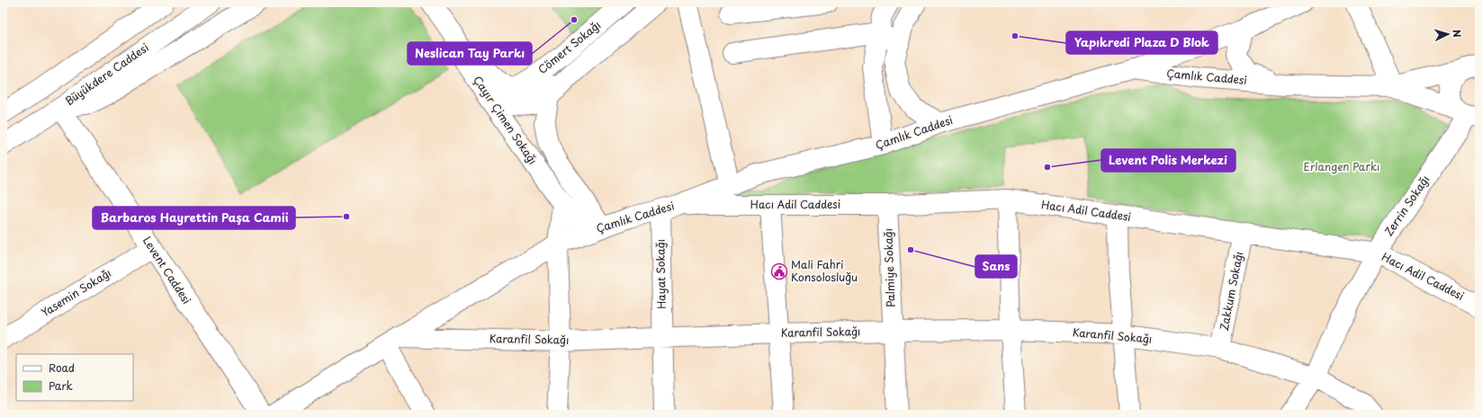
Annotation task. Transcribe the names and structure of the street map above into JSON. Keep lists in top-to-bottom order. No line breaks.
{"streets":{"street":["Cömert Sokağı","Büyükdere Caddesi","Çamlık Caddesi","Çayır Çimen Sokağı","Hacı Adil Caddesi","Zerrin Sokağı","Palmiye Sokağı","Levent Caddesi","Hayat Sokağı","Zakkum Sokağı","Yasemin Sokağı","Karanfil Sokağı"]},"crossings":[["Büyükdere Caddesi","Levent Caddesi"],["Çamlık Caddesi","Çayır Çimen Sokağı"],["Çamlık Caddesi","Hacı Adil Caddesi"],["Çamlık Caddesi","Zerrin Sokağı"],["Çamlık Caddesi","Hayat Sokağı"],["Çamlık Caddesi","Karanfil Sokağı"],["Hacı Adil Caddesi","Zerrin Sokağı"],["Hacı Adil Caddesi","Palmiye Sokağı"],["Hacı Adil Caddesi","Hayat Sokağı"],["Hacı Adil Caddesi","Zakkum Sokağı"],["Zerrin Sokağı","Karanfil Sokağı"],["Palmiye Sokağı","Karanfil Sokağı"],["Levent Caddesi","Yasemin Sokağı"],["Hayat Sokağı","Karanfil Sokağı"],["Zakkum Sokağı","Karanfil Sokağı"]],"parks":["Erlangen Parkı"],"places":{"other":["Neslican Tay Parkı","Yapıkredi Plaza D Blok","Levent Polis Merkezi","Barbaros Hayrettin Paşa Camii","Sans"],"public building":["Mali Fahri Konsolosluğu"]},"legend":["Road","Park"],"north":"right"}
